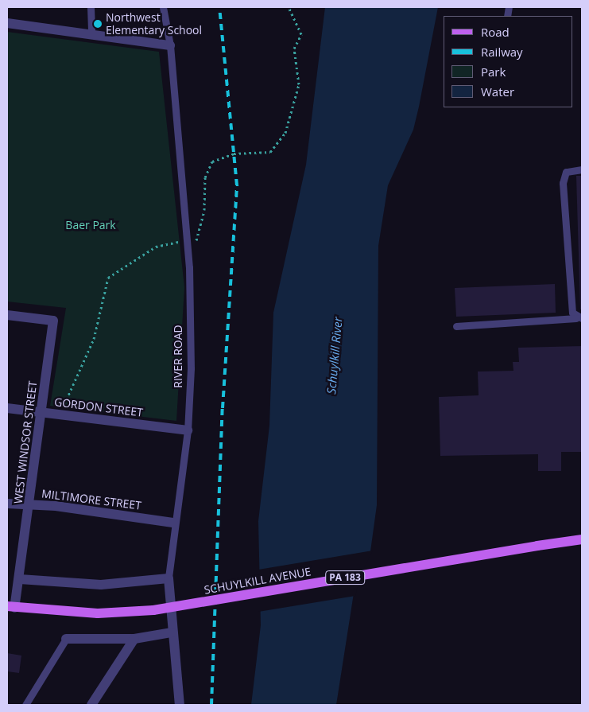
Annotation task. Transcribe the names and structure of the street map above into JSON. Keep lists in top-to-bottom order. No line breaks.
{"streets":{"main road":["PA 183","SCHUYLKILL AVENUE"],"street":["RIVER ROAD","GORDON STREET","WEST WINDSOR STREET","MILTIMORE STREET"]},"crossings":[["RIVER ROAD","GORDON STREET"],["RIVER ROAD","MILTIMORE STREET"],["GORDON STREET","WEST WINDSOR STREET"],["WEST WINDSOR STREET","MILTIMORE STREET"],["WEST WINDSOR STREET","SCHUYLKILL AVENUE"]],"water":["Schuylkill River"],"parks":["Baer Park"],"places":["Northwest Elementary School"],"legend":["Road","Railway","Park","Water"]}
